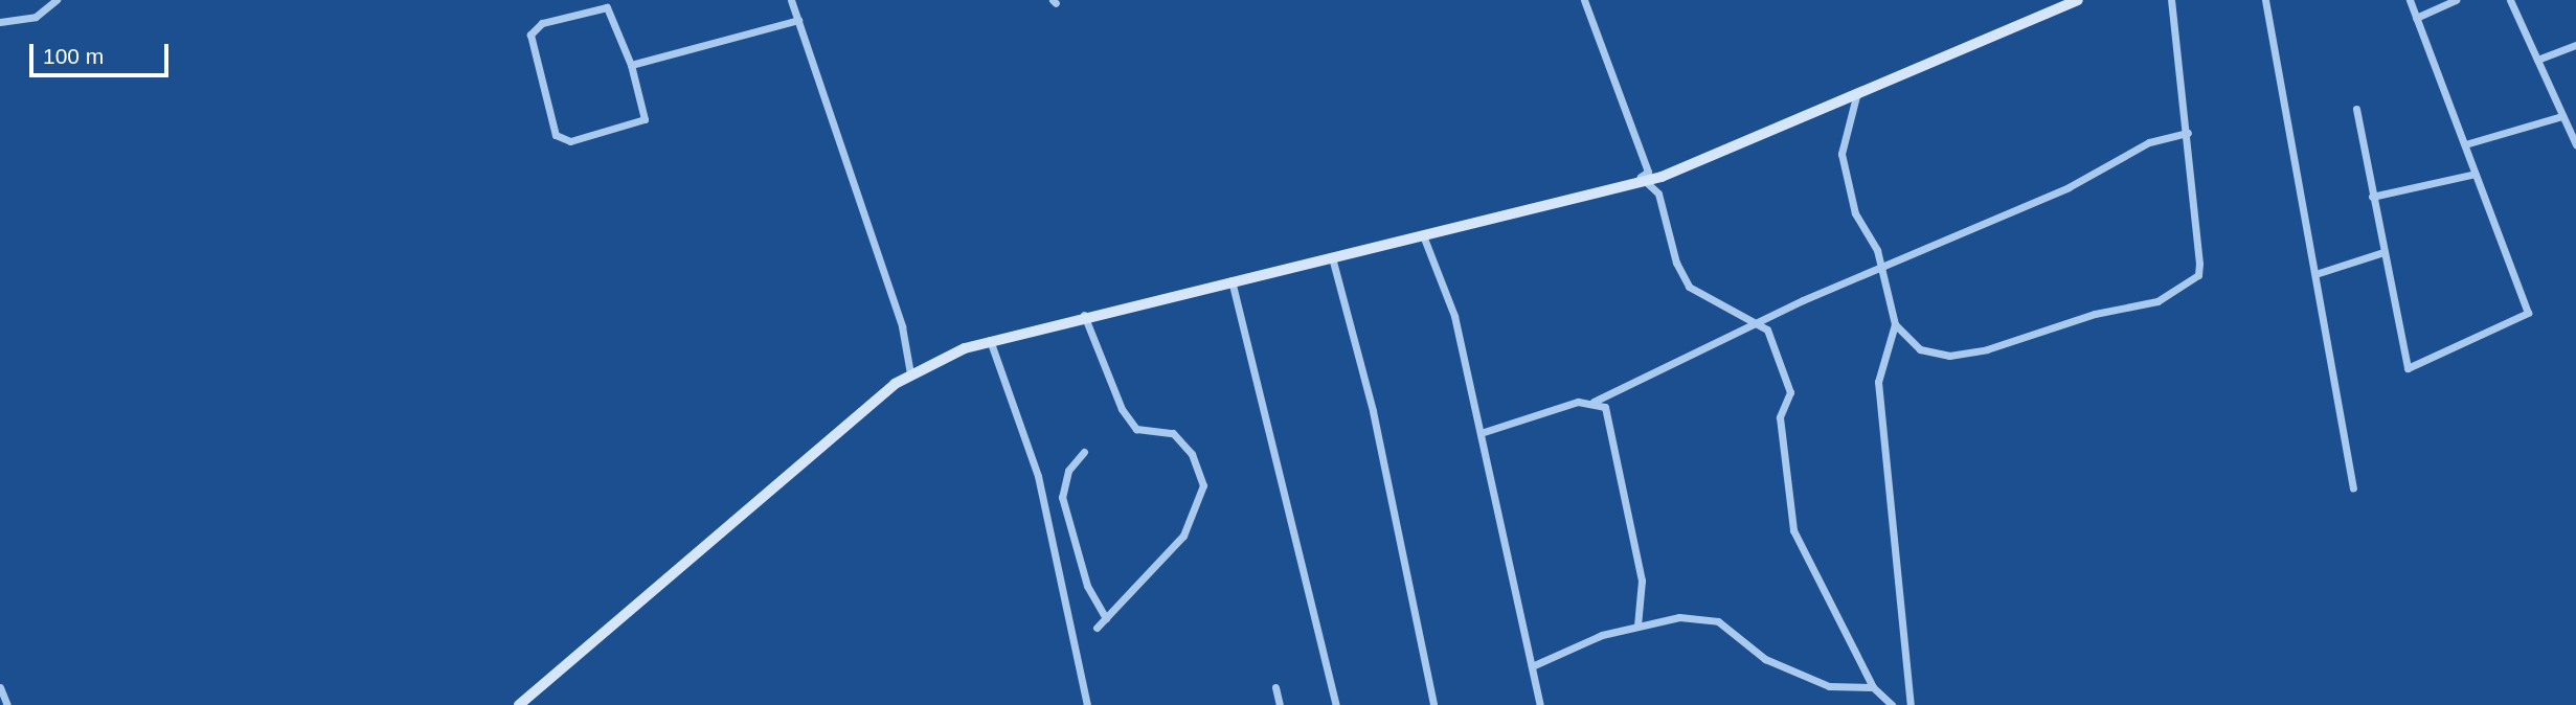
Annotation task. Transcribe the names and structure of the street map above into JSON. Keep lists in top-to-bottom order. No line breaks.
{"scale_bar":"100 m"}
